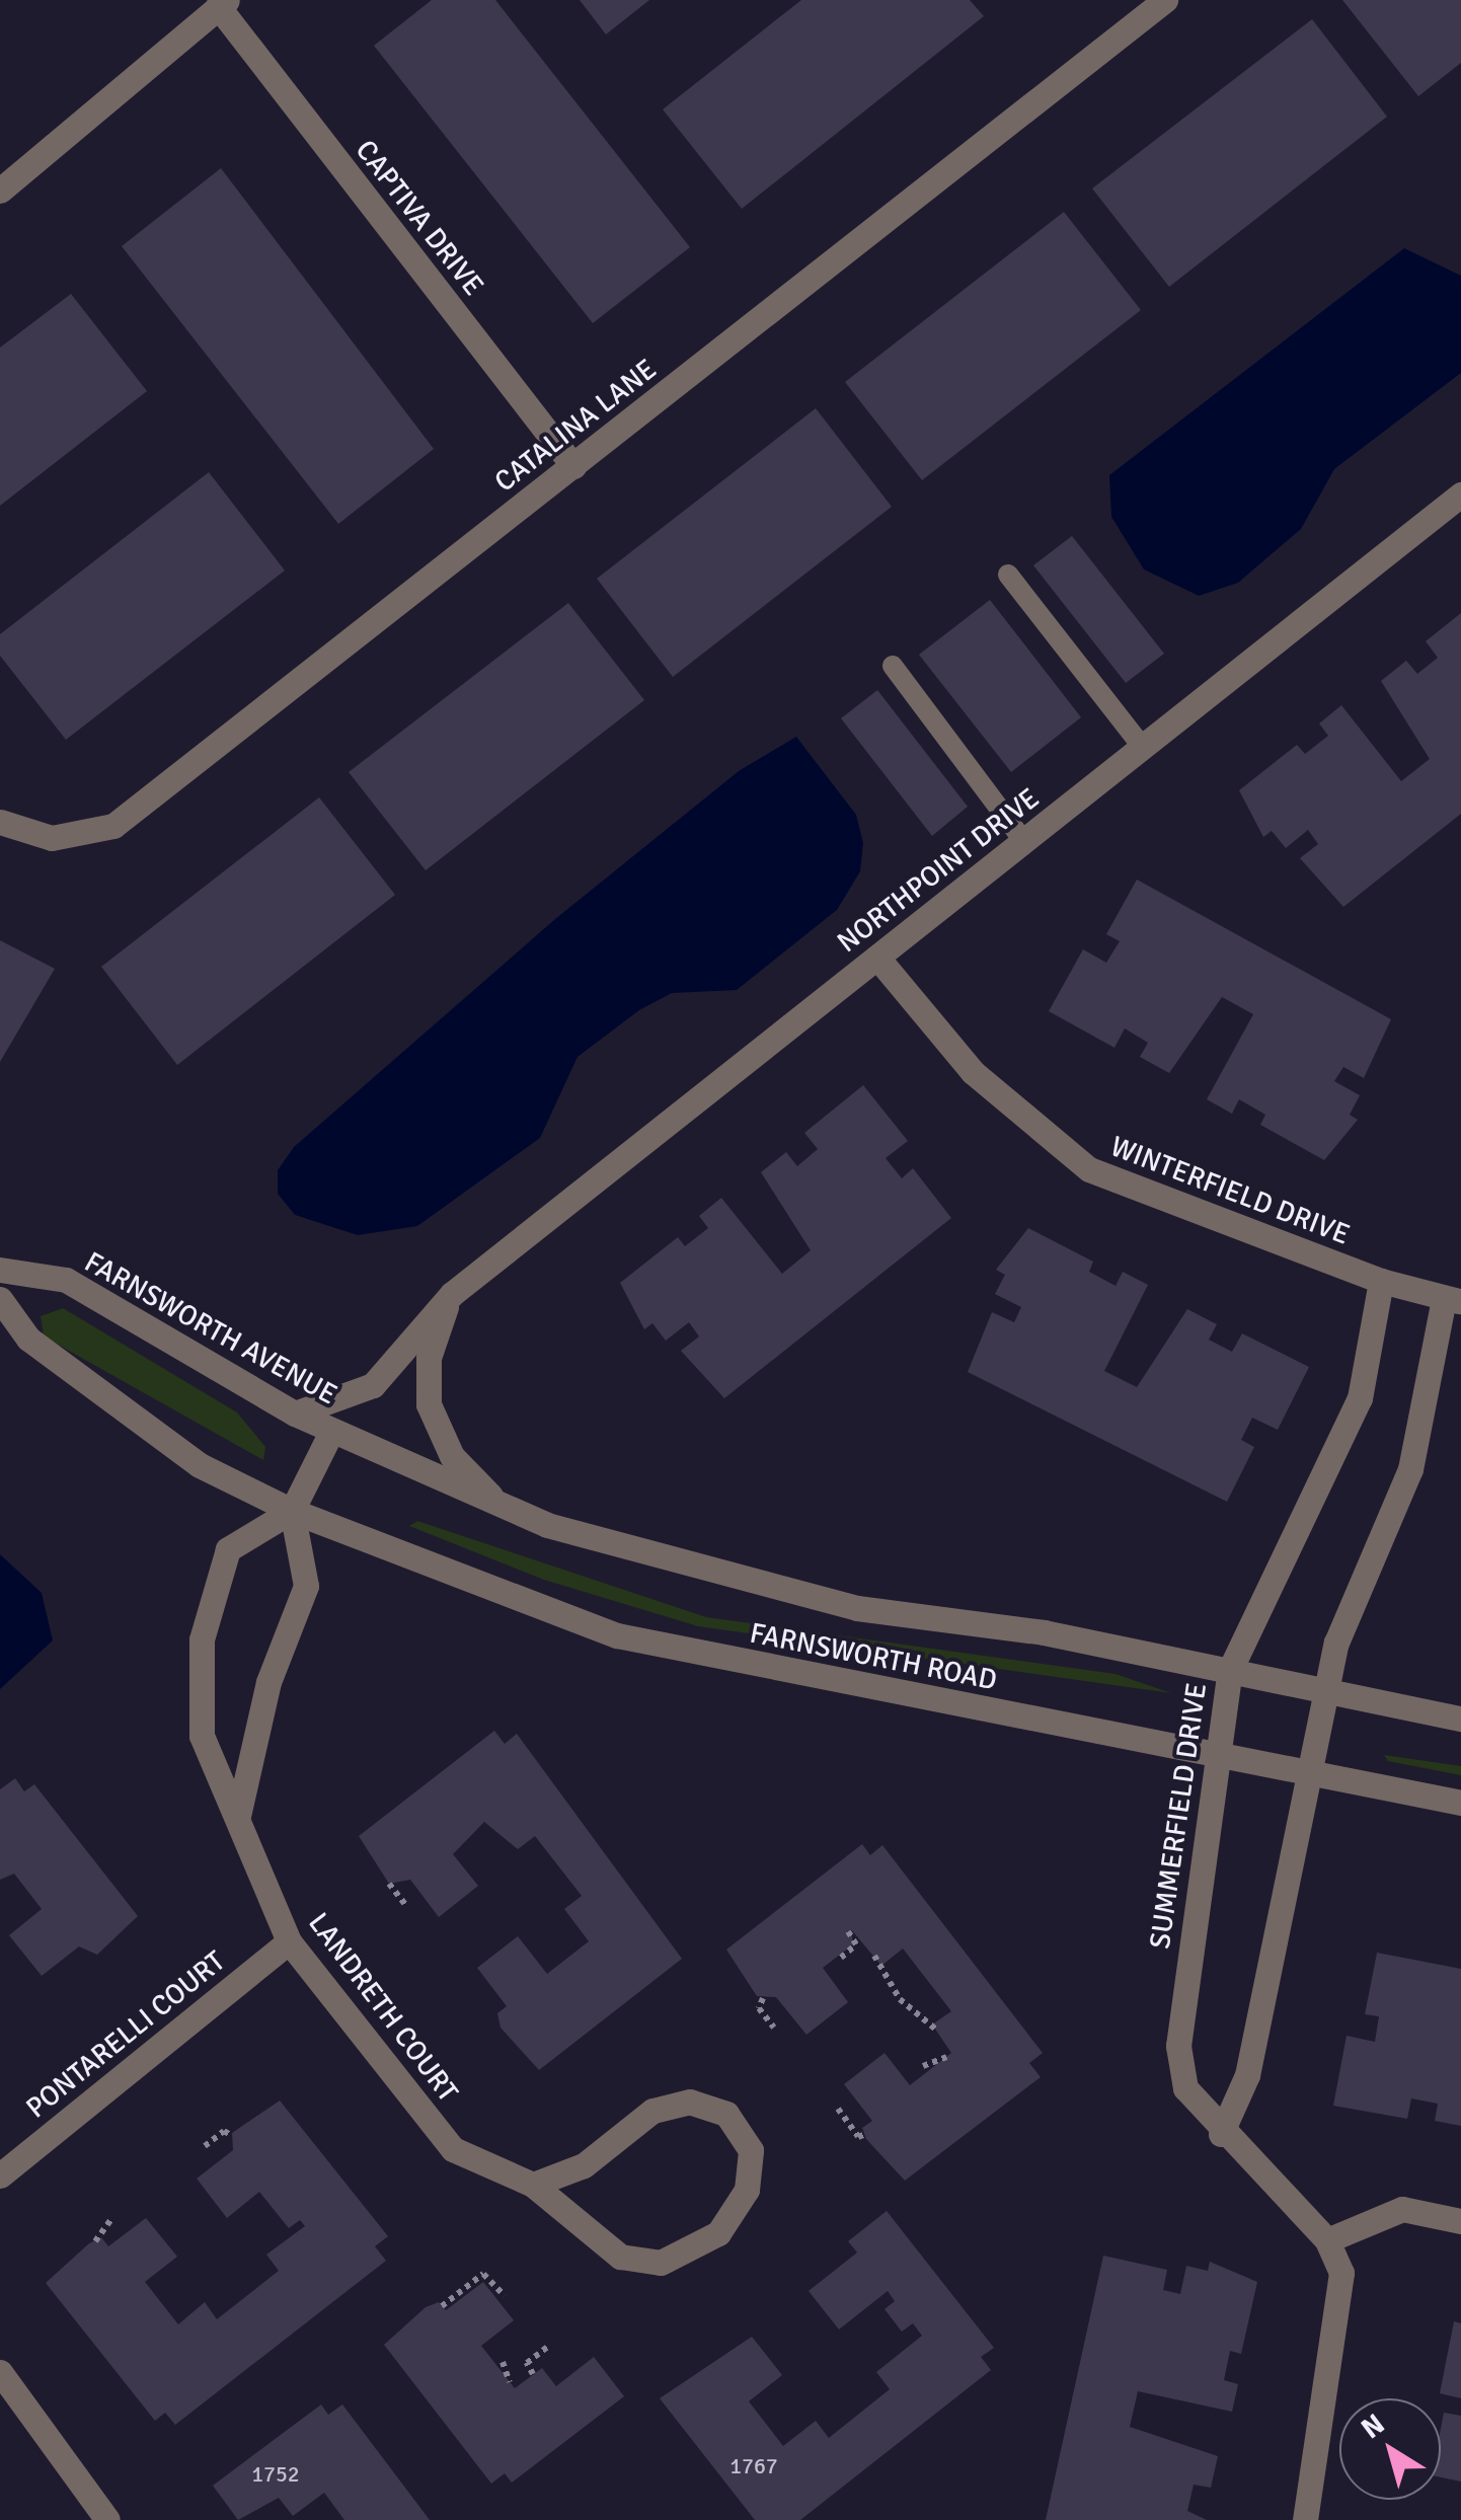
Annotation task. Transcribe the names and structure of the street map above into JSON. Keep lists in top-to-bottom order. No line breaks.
{"streets":{"street":["CAPTIVA DRIVE","CATALINA LANE","NORTHPOINT DRIVE","WINTERFIELD DRIVE","FARNSWORTH AVENUE","FARNSWORTH ROAD","SUMMERFIELD DRIVE","LANDRETH COURT","PONTARELLI COURT"]},"crossings":[["CAPTIVA DRIVE","CATALINA LANE"],["NORTHPOINT DRIVE","WINTERFIELD DRIVE"],["NORTHPOINT DRIVE","FARNSWORTH AVENUE"],["WINTERFIELD DRIVE","SUMMERFIELD DRIVE"],["FARNSWORTH AVENUE","FARNSWORTH ROAD"],["FARNSWORTH ROAD","SUMMERFIELD DRIVE"],["FARNSWORTH ROAD","LANDRETH COURT"],["LANDRETH COURT","PONTARELLI COURT"]],"house_numbers":["1767","1752"],"north":"top left"}
